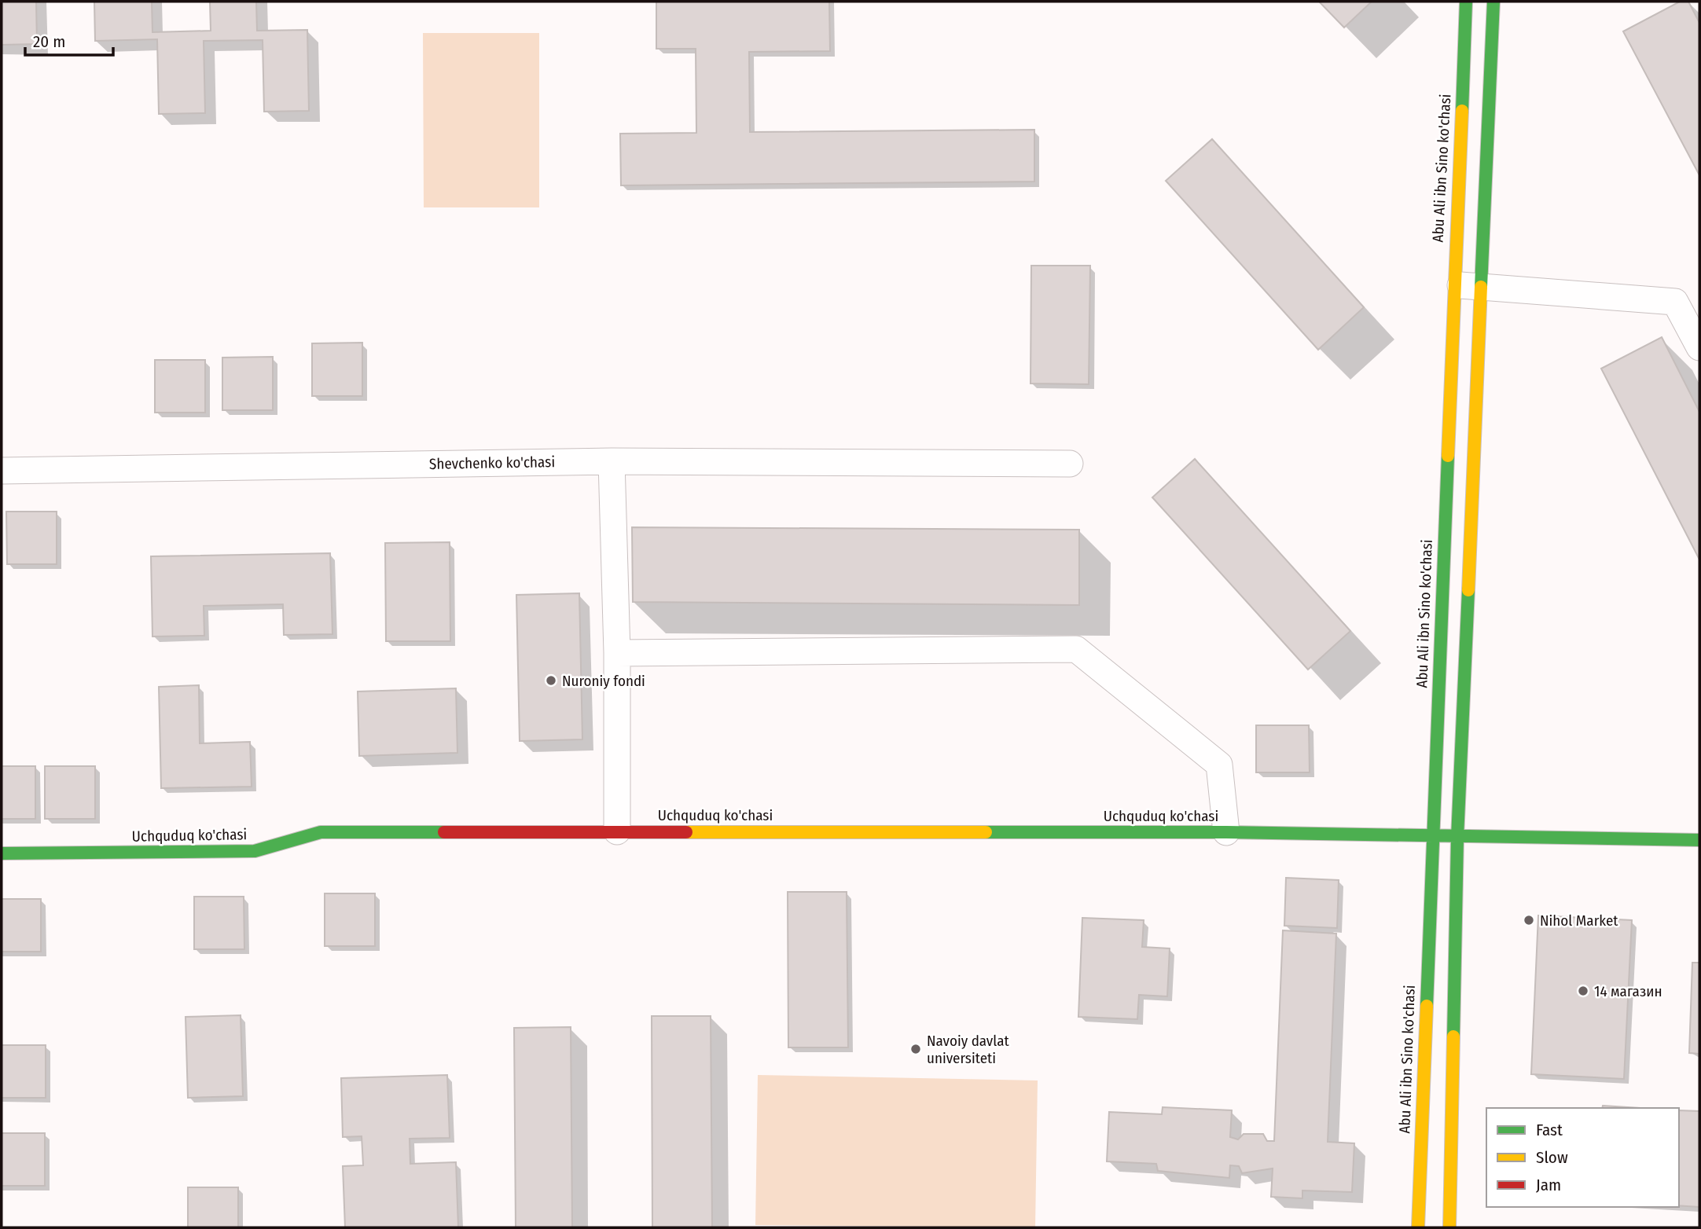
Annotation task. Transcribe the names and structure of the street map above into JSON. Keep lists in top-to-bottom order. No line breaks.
{"streets":{"street":["Abu Ali ibn Sino ko'chasi","Shevchenko ko'chasi","Uchquduq ko'chasi"]},"crossings":[["Abu Ali ibn Sino ko'chasi","Uchquduq ko'chasi"]],"places":["Nuroniy fondi","Nihol Market","14 магазин","Navoiy davlat universiteti"],"legend":["Fast","Slow","Jam"],"scale_bar":"20 m"}
